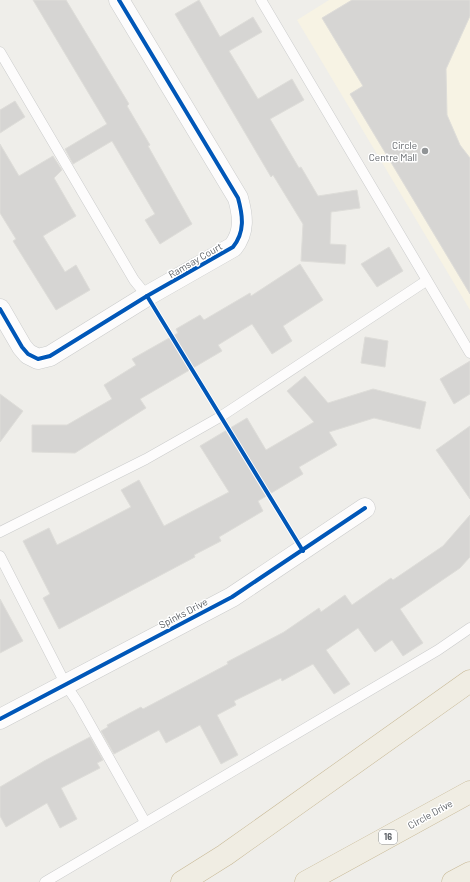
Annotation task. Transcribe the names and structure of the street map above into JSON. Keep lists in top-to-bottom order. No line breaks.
{"streets":{"highway":["Circle Drive","16"],"street":["Ramsay Court","Spinks Drive"]},"places":["Circle Centre Mall"]}
